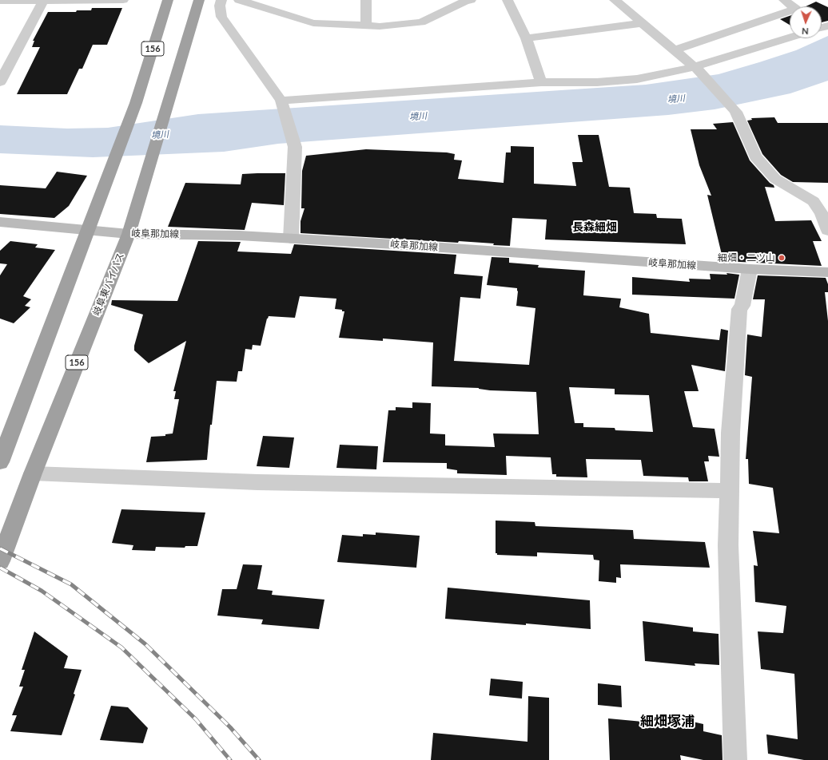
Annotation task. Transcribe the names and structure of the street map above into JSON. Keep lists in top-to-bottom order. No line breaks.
{"streets":{"highway":["156","岐阜東バイパス"],"main road":["岐阜那加線"]},"crossings":[["156","岐阜那加線"],["岐阜那加線","岐阜東バイパス"]],"districts":["長森細畑","細畑塚浦"],"water":["境川"],"places":["細畑・二ツ山"],"north":"bottom"}
